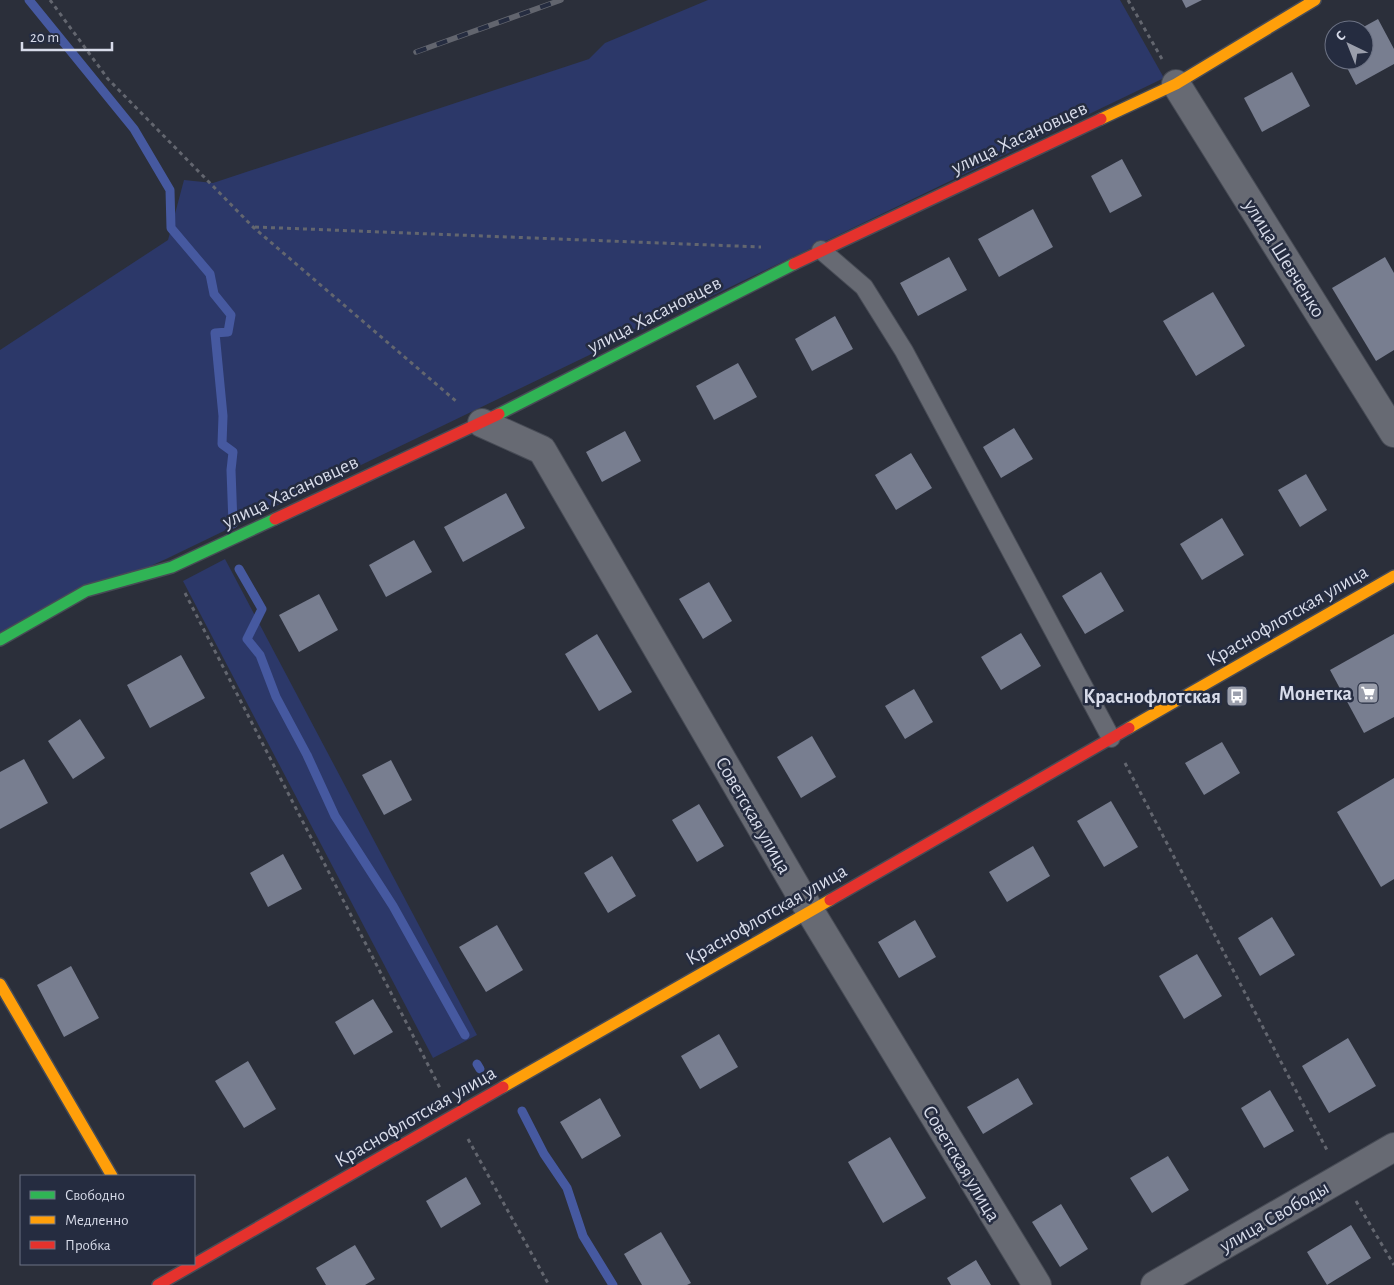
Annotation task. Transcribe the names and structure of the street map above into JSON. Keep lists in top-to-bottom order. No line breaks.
{"streets":{"street":["улица Хасановцев","улица Шевченко","Краснофлотская улица","Советская улица","улица Свободы"]},"crossings":[["улица Хасановцев","улица Шевченко"],["улица Хасановцев","Советская улица"],["Краснофлотская улица","Советская улица"]],"places":{"supermarket":["Монетка"],"bus stop":["Краснофлотская"]},"legend":["Свободно","Медленно","Пробка"],"scale_bar":"20 m","north":"top left"}
